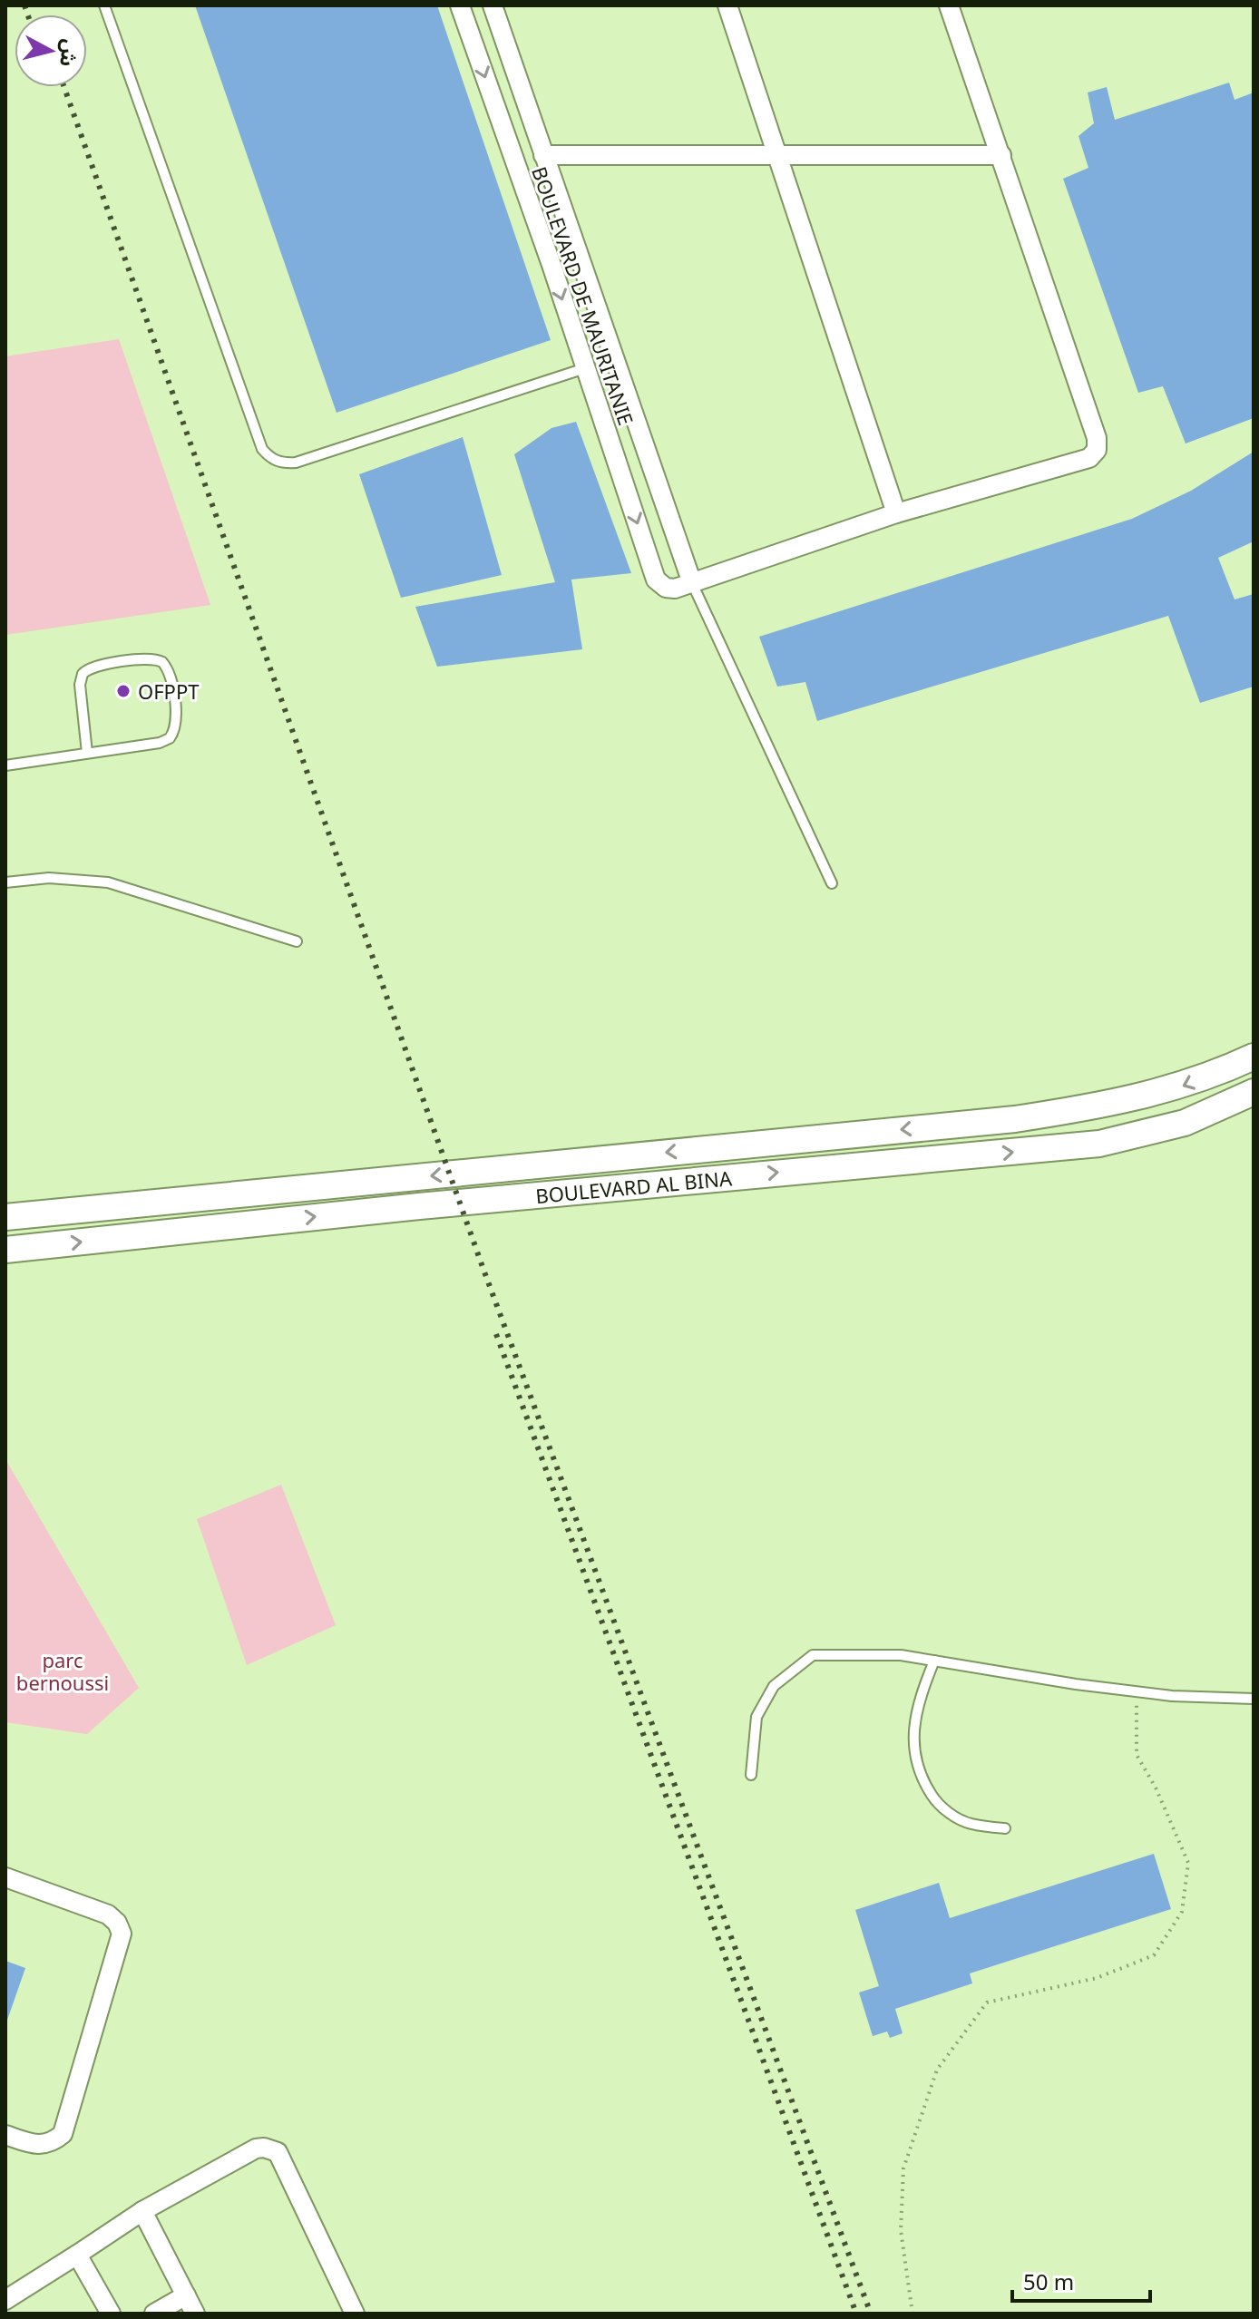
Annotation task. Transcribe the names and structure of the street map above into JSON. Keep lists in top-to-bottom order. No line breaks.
{"streets":{"main road":["BOULEVARD AL BINA"],"street":["BOULEVARD DE MAURITANIE"]},"parks":["parc bernoussi"],"places":["OFPPT"],"scale_bar":"50 m","north":"right"}
